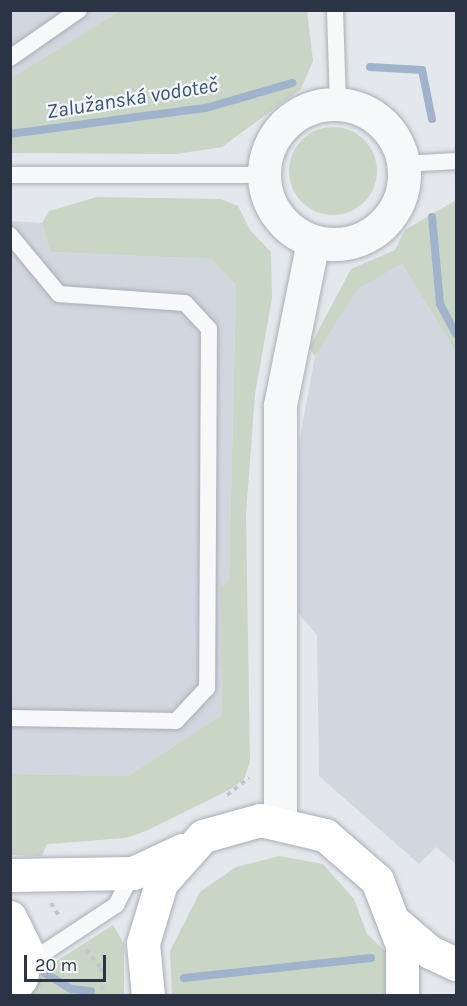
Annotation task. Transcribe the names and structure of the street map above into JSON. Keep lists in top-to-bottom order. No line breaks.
{"water":["Zalužanská vodoteč"],"scale_bar":"20 m"}
